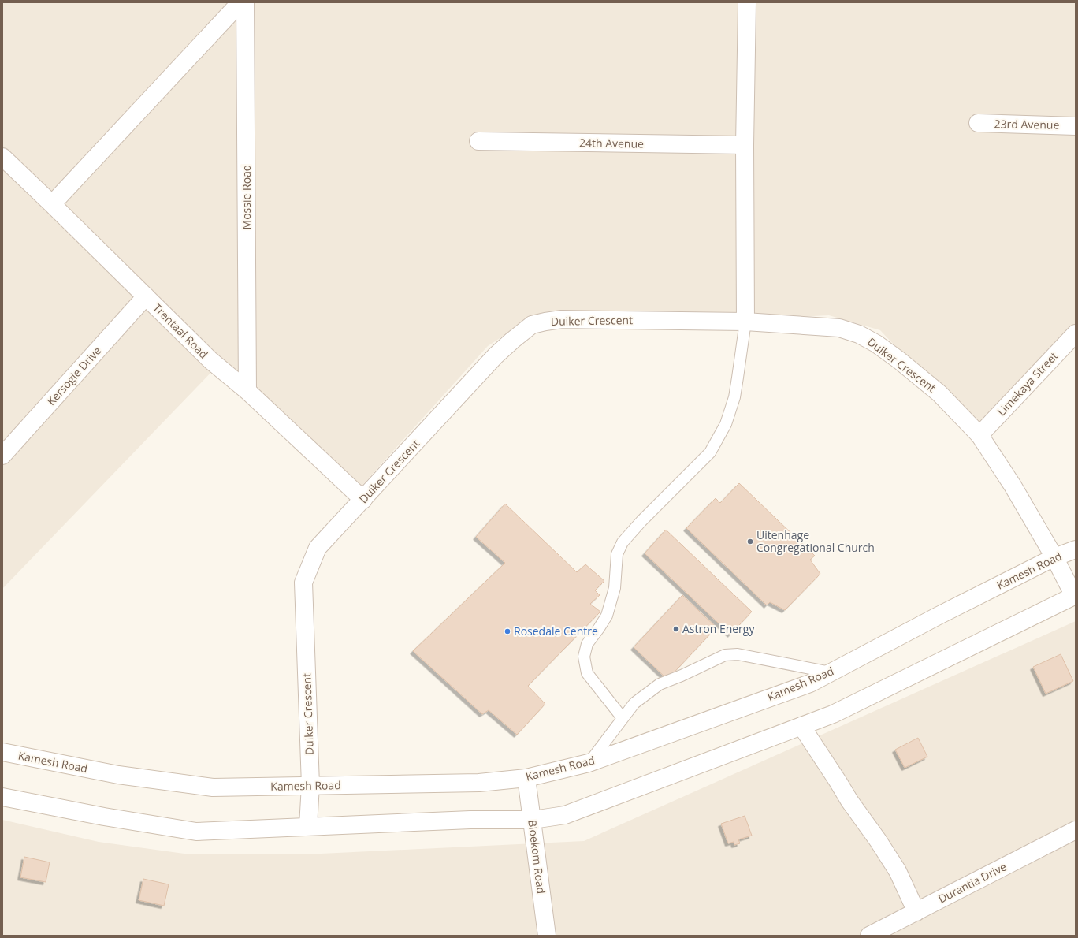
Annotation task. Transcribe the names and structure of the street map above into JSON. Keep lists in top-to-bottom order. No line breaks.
{"streets":{"street":["23rd Avenue","24th Avenue","Mossie Road","Duiker Crescent","Trentaal Road","Kersogie Drive","Limekaya Street","Kamesh Road","Bloekom Road","Durantia Drive"]},"crossings":[["Mossie Road","Trentaal Road"],["Duiker Crescent","Trentaal Road"],["Duiker Crescent","Limekaya Street"],["Duiker Crescent","Kamesh Road"],["Trentaal Road","Kersogie Drive"],["Kamesh Road","Bloekom Road"]],"places":["Uitenhage Congregational Church","Astron Energy","Rosedale Centre"]}
